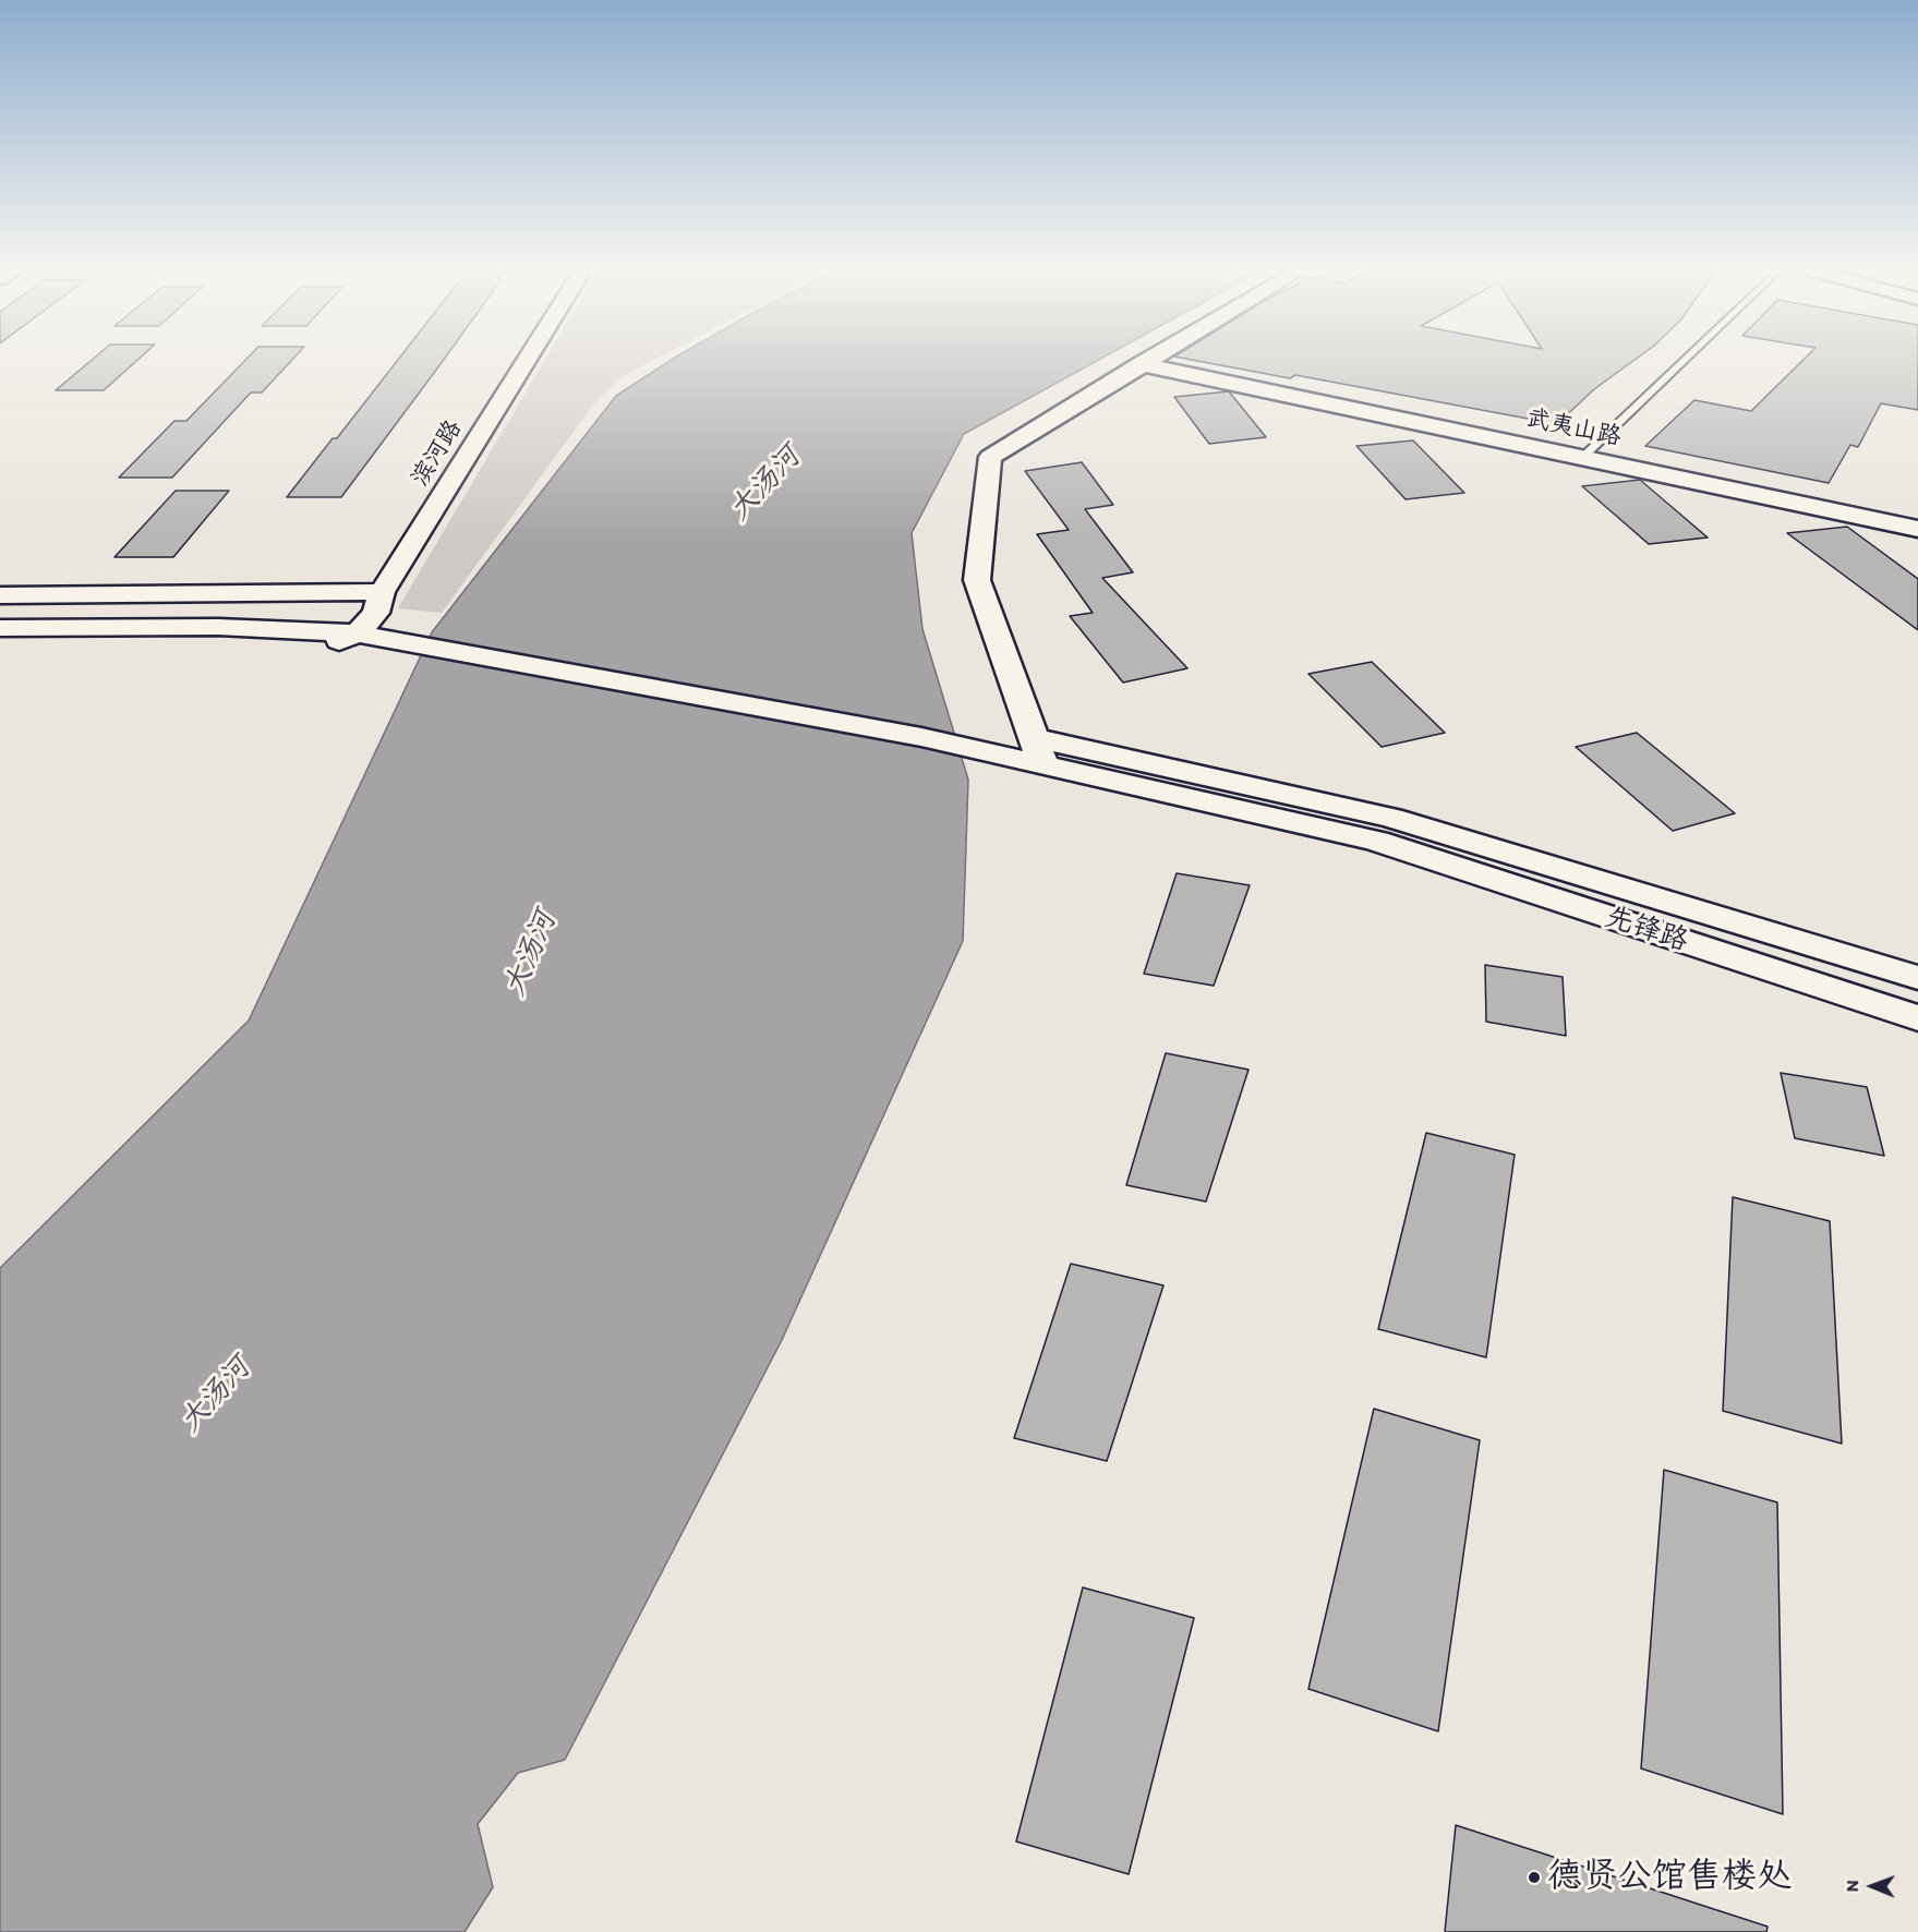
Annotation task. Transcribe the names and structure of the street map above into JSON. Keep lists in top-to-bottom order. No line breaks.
{"streets":{"street":["武夷山路","滨河路","先锋路"]},"water":["大汤河"],"places":["德贤公馆售楼处"],"north":"left"}
